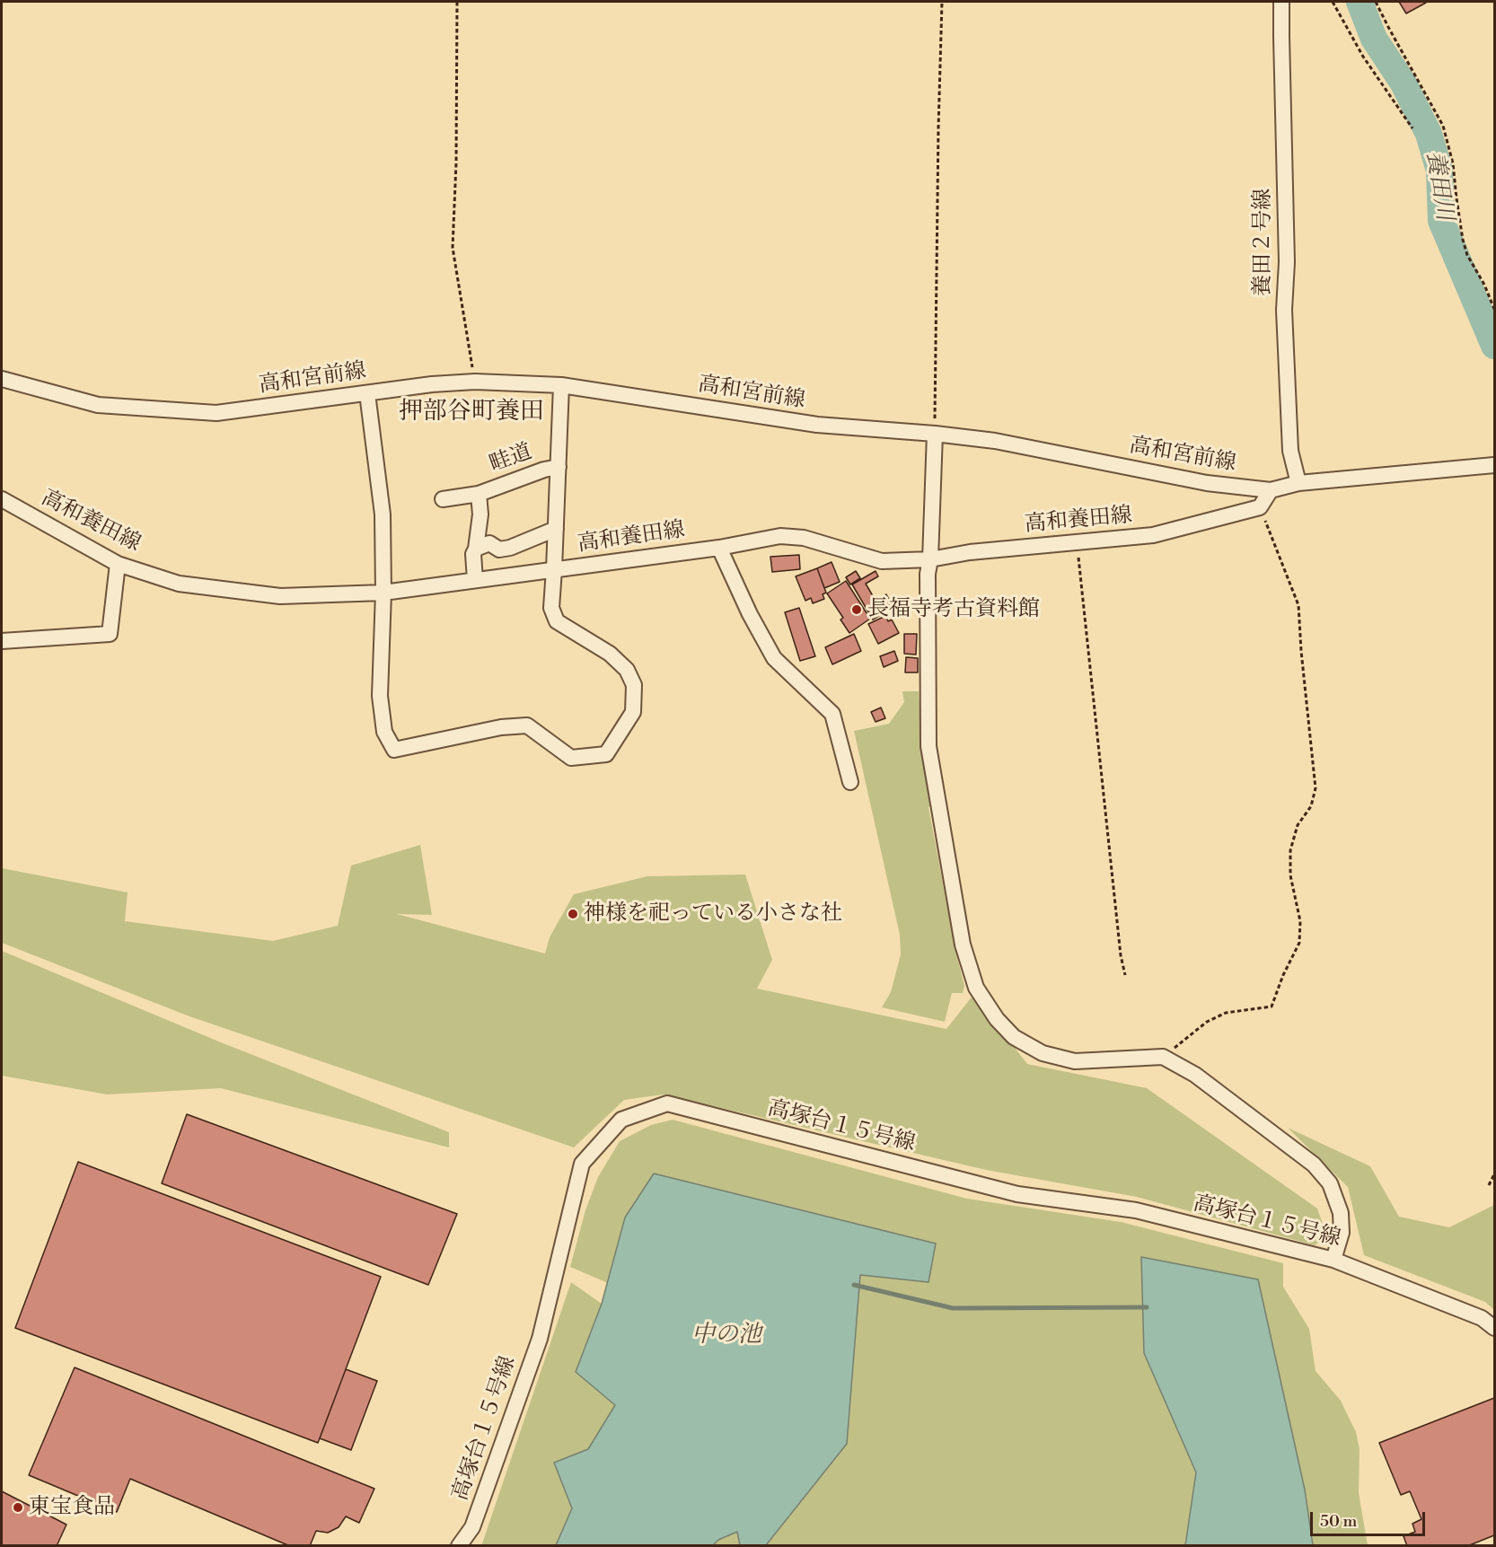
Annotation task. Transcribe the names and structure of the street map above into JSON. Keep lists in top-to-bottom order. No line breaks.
{"streets":{"street":["養田２号線","高和宮前線","畦道","高和養田線","高塚台１５号線"]},"crossings":[["養田２号線","高和宮前線"],["畦道","高和養田線"]],"districts":["押部谷町養田"],"water":["養田川","中の池"],"places":["長福寺考古資料館","神様を祀っている小さな社","東宝食品"],"scale_bar":"50 m"}
